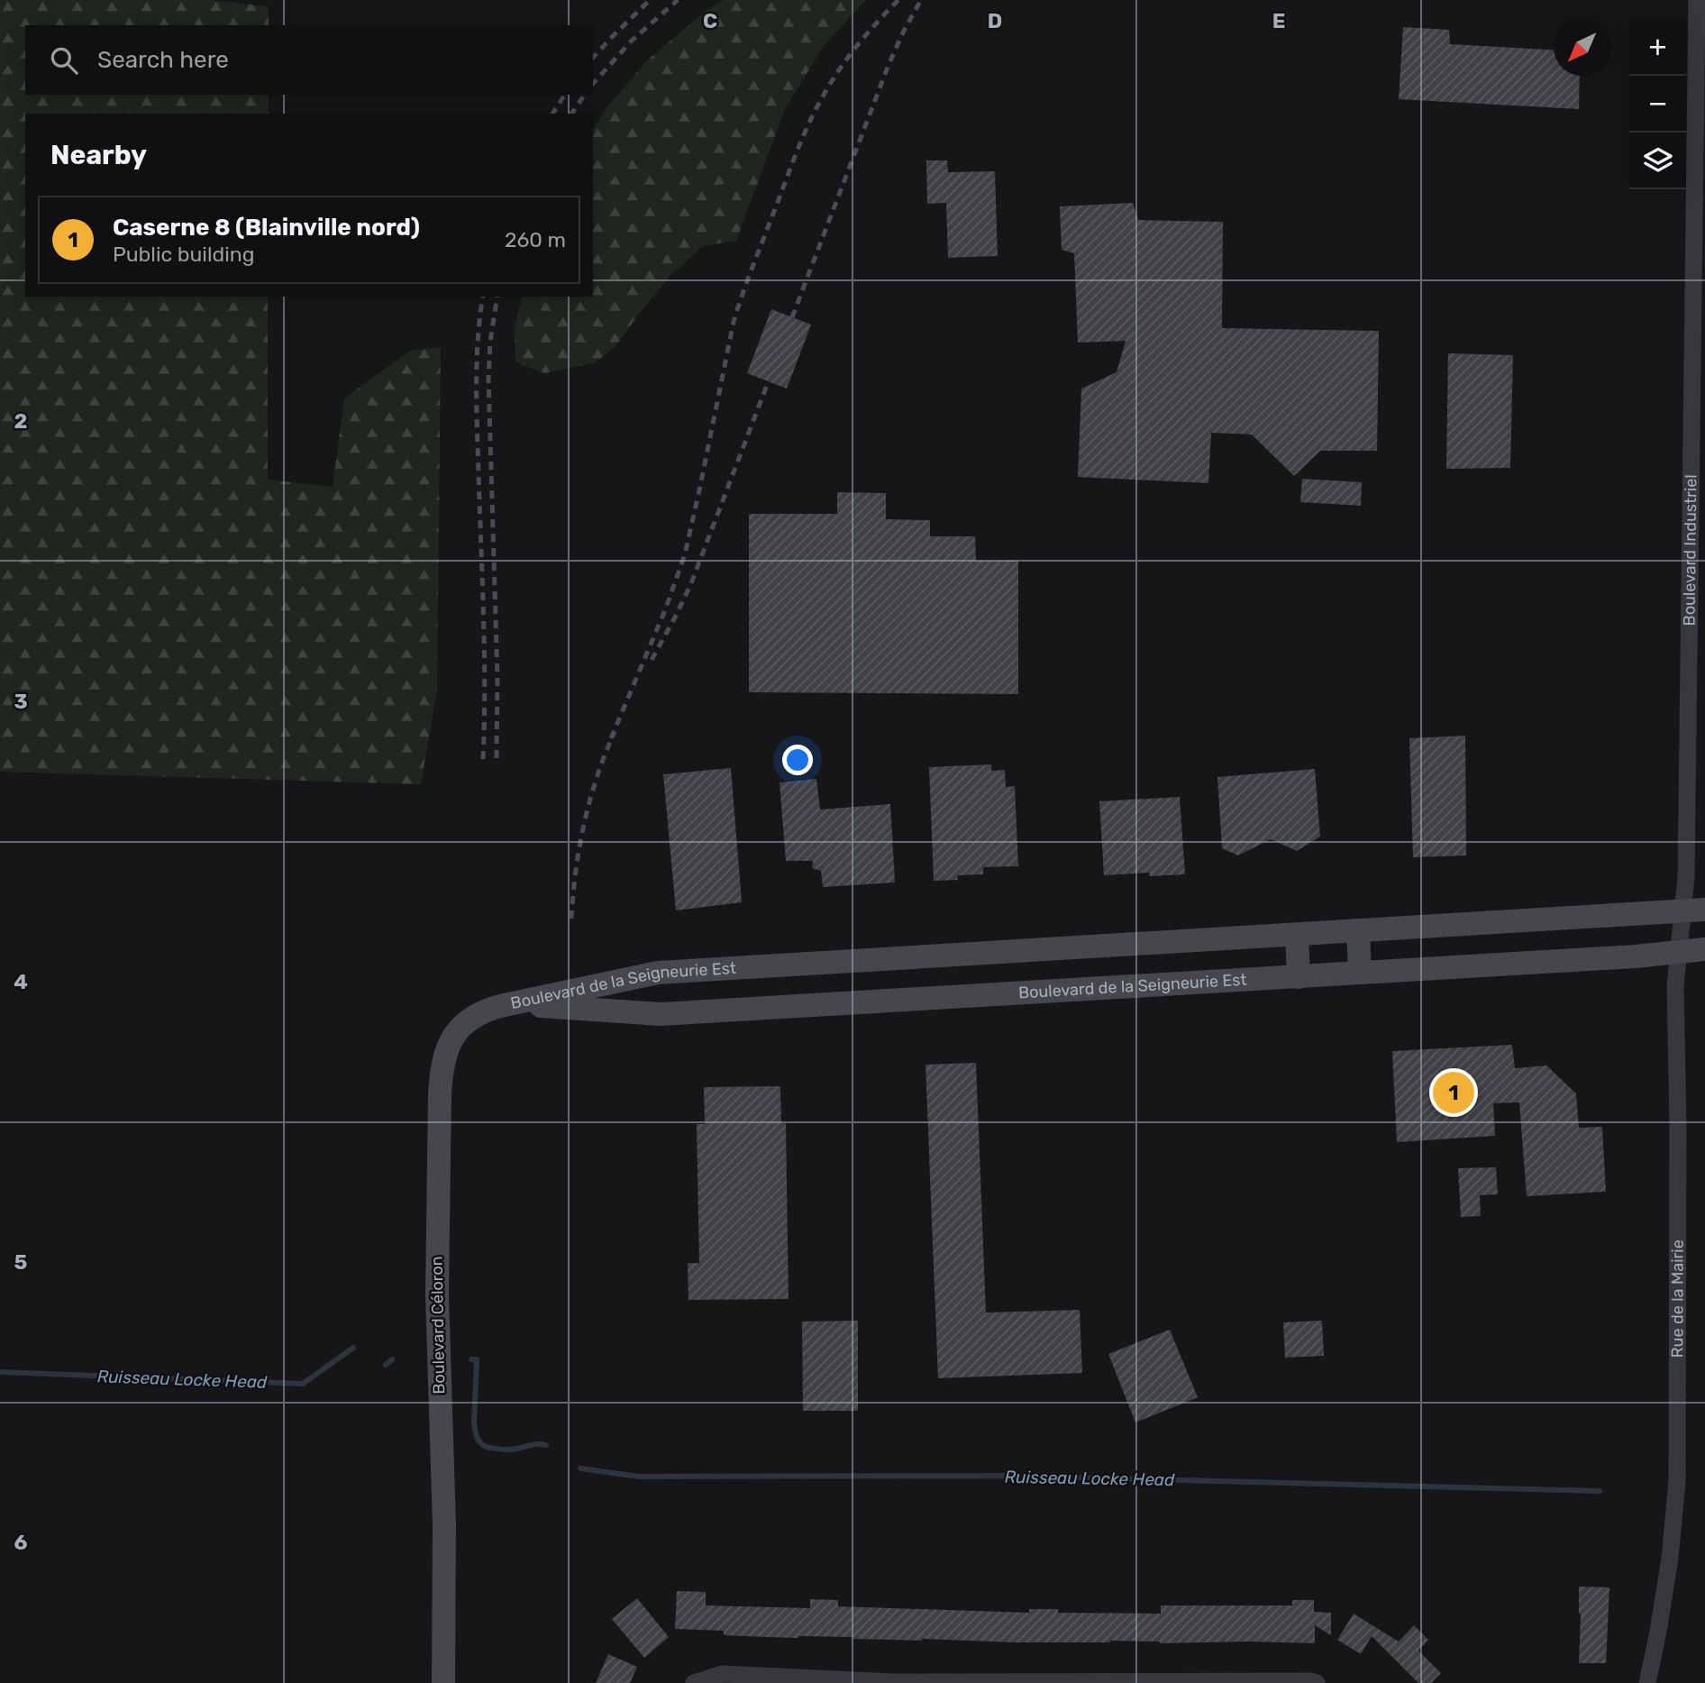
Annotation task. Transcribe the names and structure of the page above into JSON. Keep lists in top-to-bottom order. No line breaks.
{"streets":{"main road":["Boulevard de la Seigneurie Est","Boulevard Céloron"],"street":["Boulevard Industriel","Rue de la Mairie"]},"crossings":[["Boulevard Industriel","Boulevard de la Seigneurie Est"],["Boulevard Industriel","Rue de la Mairie"],["Boulevard de la Seigneurie Est","Rue de la Mairie"],["Boulevard de la Seigneurie Est","Boulevard Céloron"]],"water":["Ruisseau Locke Head"],"north":"bottom left","page":{"map_buttons":["+","−"],"search":"Search here","heading":"Nearby","list":[{"mark":"1","name":"Caserne 8 (Blainville nord)","note":"Public building","value":"260 m"}],"pins":"1"},"grid":{"columns":["C","D","E"],"rows":["2","3","4","5","6"]}}
